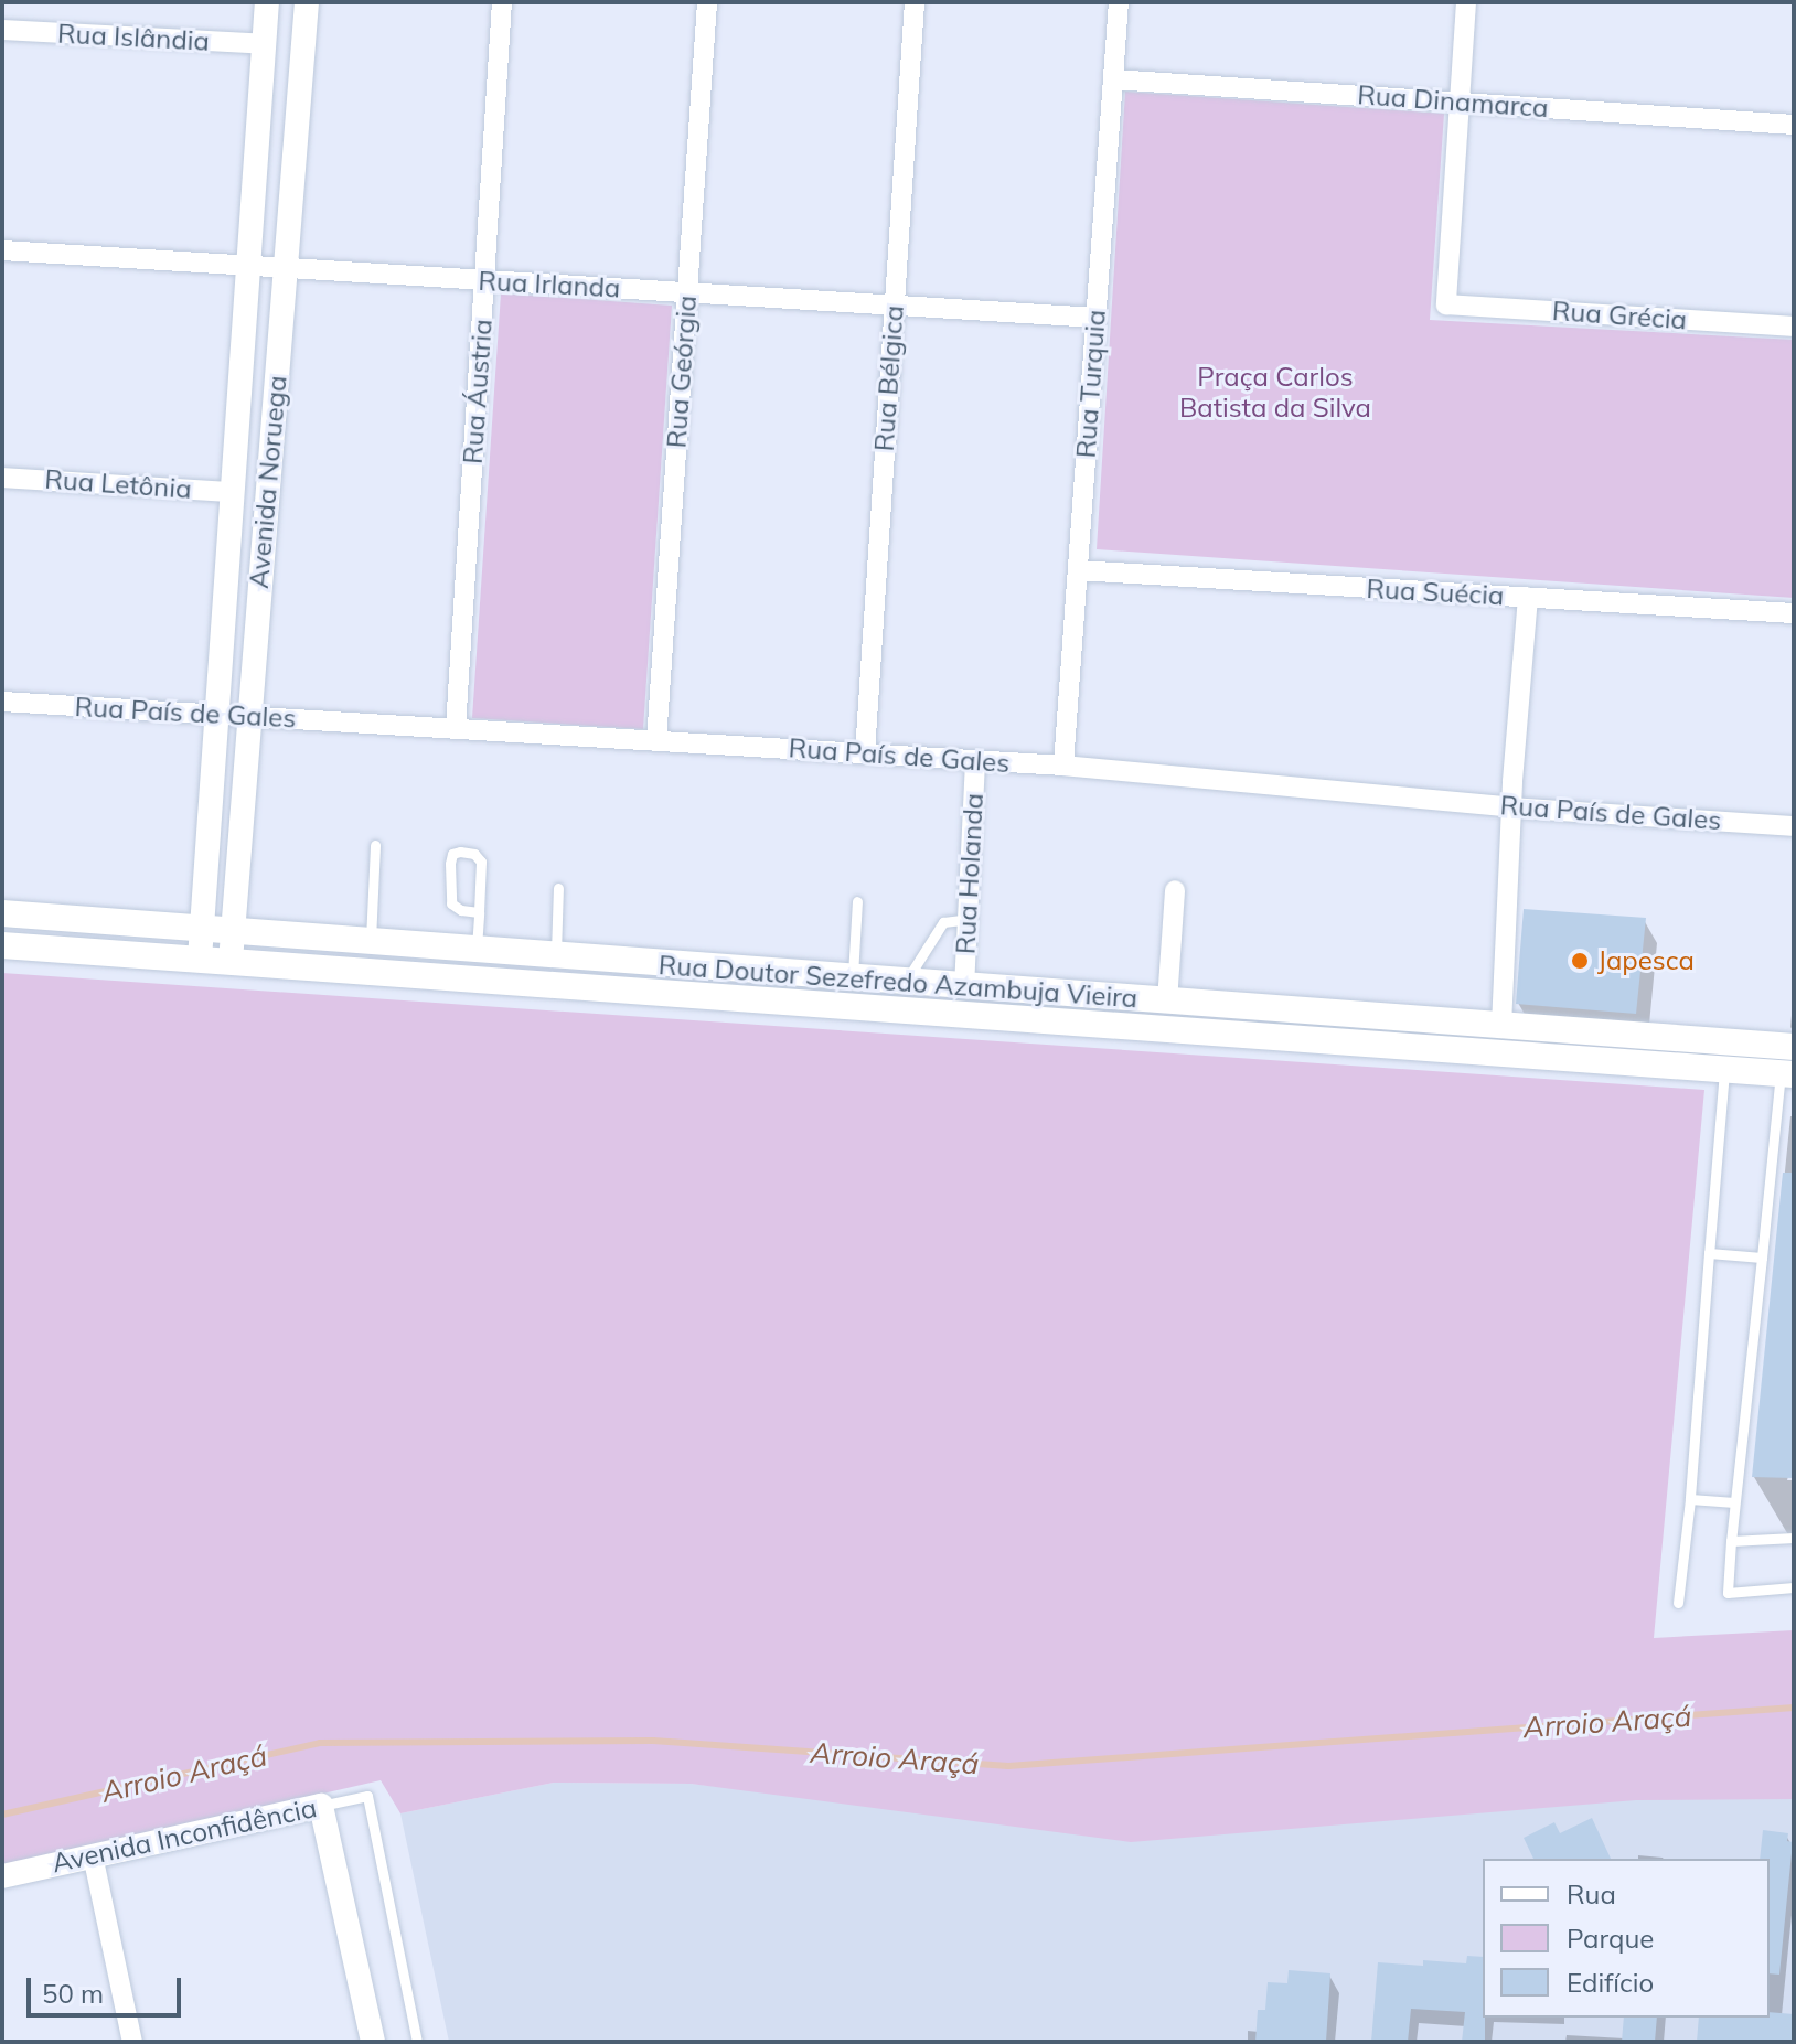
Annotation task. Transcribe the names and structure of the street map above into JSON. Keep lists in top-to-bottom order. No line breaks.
{"streets":{"main road":["Rua Doutor Sezefredo Azambuja Vieira"],"street":["Rua Islândia","Rua Dinamarca","Rua Irlanda","Rua Grécia","Rua Geórgia","Rua Bélgica","Rua Turquia","Rua Áustria","Avenida Noruega","Rua Letônia","Rua Suécia","Rua País de Gales","Rua Holanda","Avenida Inconfidência"]},"crossings":[["Rua Islândia","Avenida Noruega"],["Rua Dinamarca","Rua Grécia"],["Rua Dinamarca","Rua Turquia"],["Rua Irlanda","Rua Geórgia"],["Rua Irlanda","Rua Bélgica"],["Rua Irlanda","Rua Turquia"],["Rua Irlanda","Rua Áustria"],["Rua Irlanda","Avenida Noruega"],["Rua Geórgia","Rua País de Gales"],["Rua Bélgica","Rua País de Gales"],["Rua Turquia","Rua Suécia"],["Rua Turquia","Rua País de Gales"],["Rua Áustria","Rua País de Gales"],["Avenida Noruega","Rua Letônia"],["Avenida Noruega","Rua País de Gales"],["Avenida Noruega","Rua Doutor Sezefredo Azambuja Vieira"],["Rua País de Gales","Rua Holanda"],["Rua Holanda","Rua Doutor Sezefredo Azambuja Vieira"]],"water":["Arroio Araçá"],"parks":["Praça Carlos Batista da Silva"],"places":["Japesca"],"legend":["Rua","Parque","Edifício"],"scale_bar":"50 m"}
